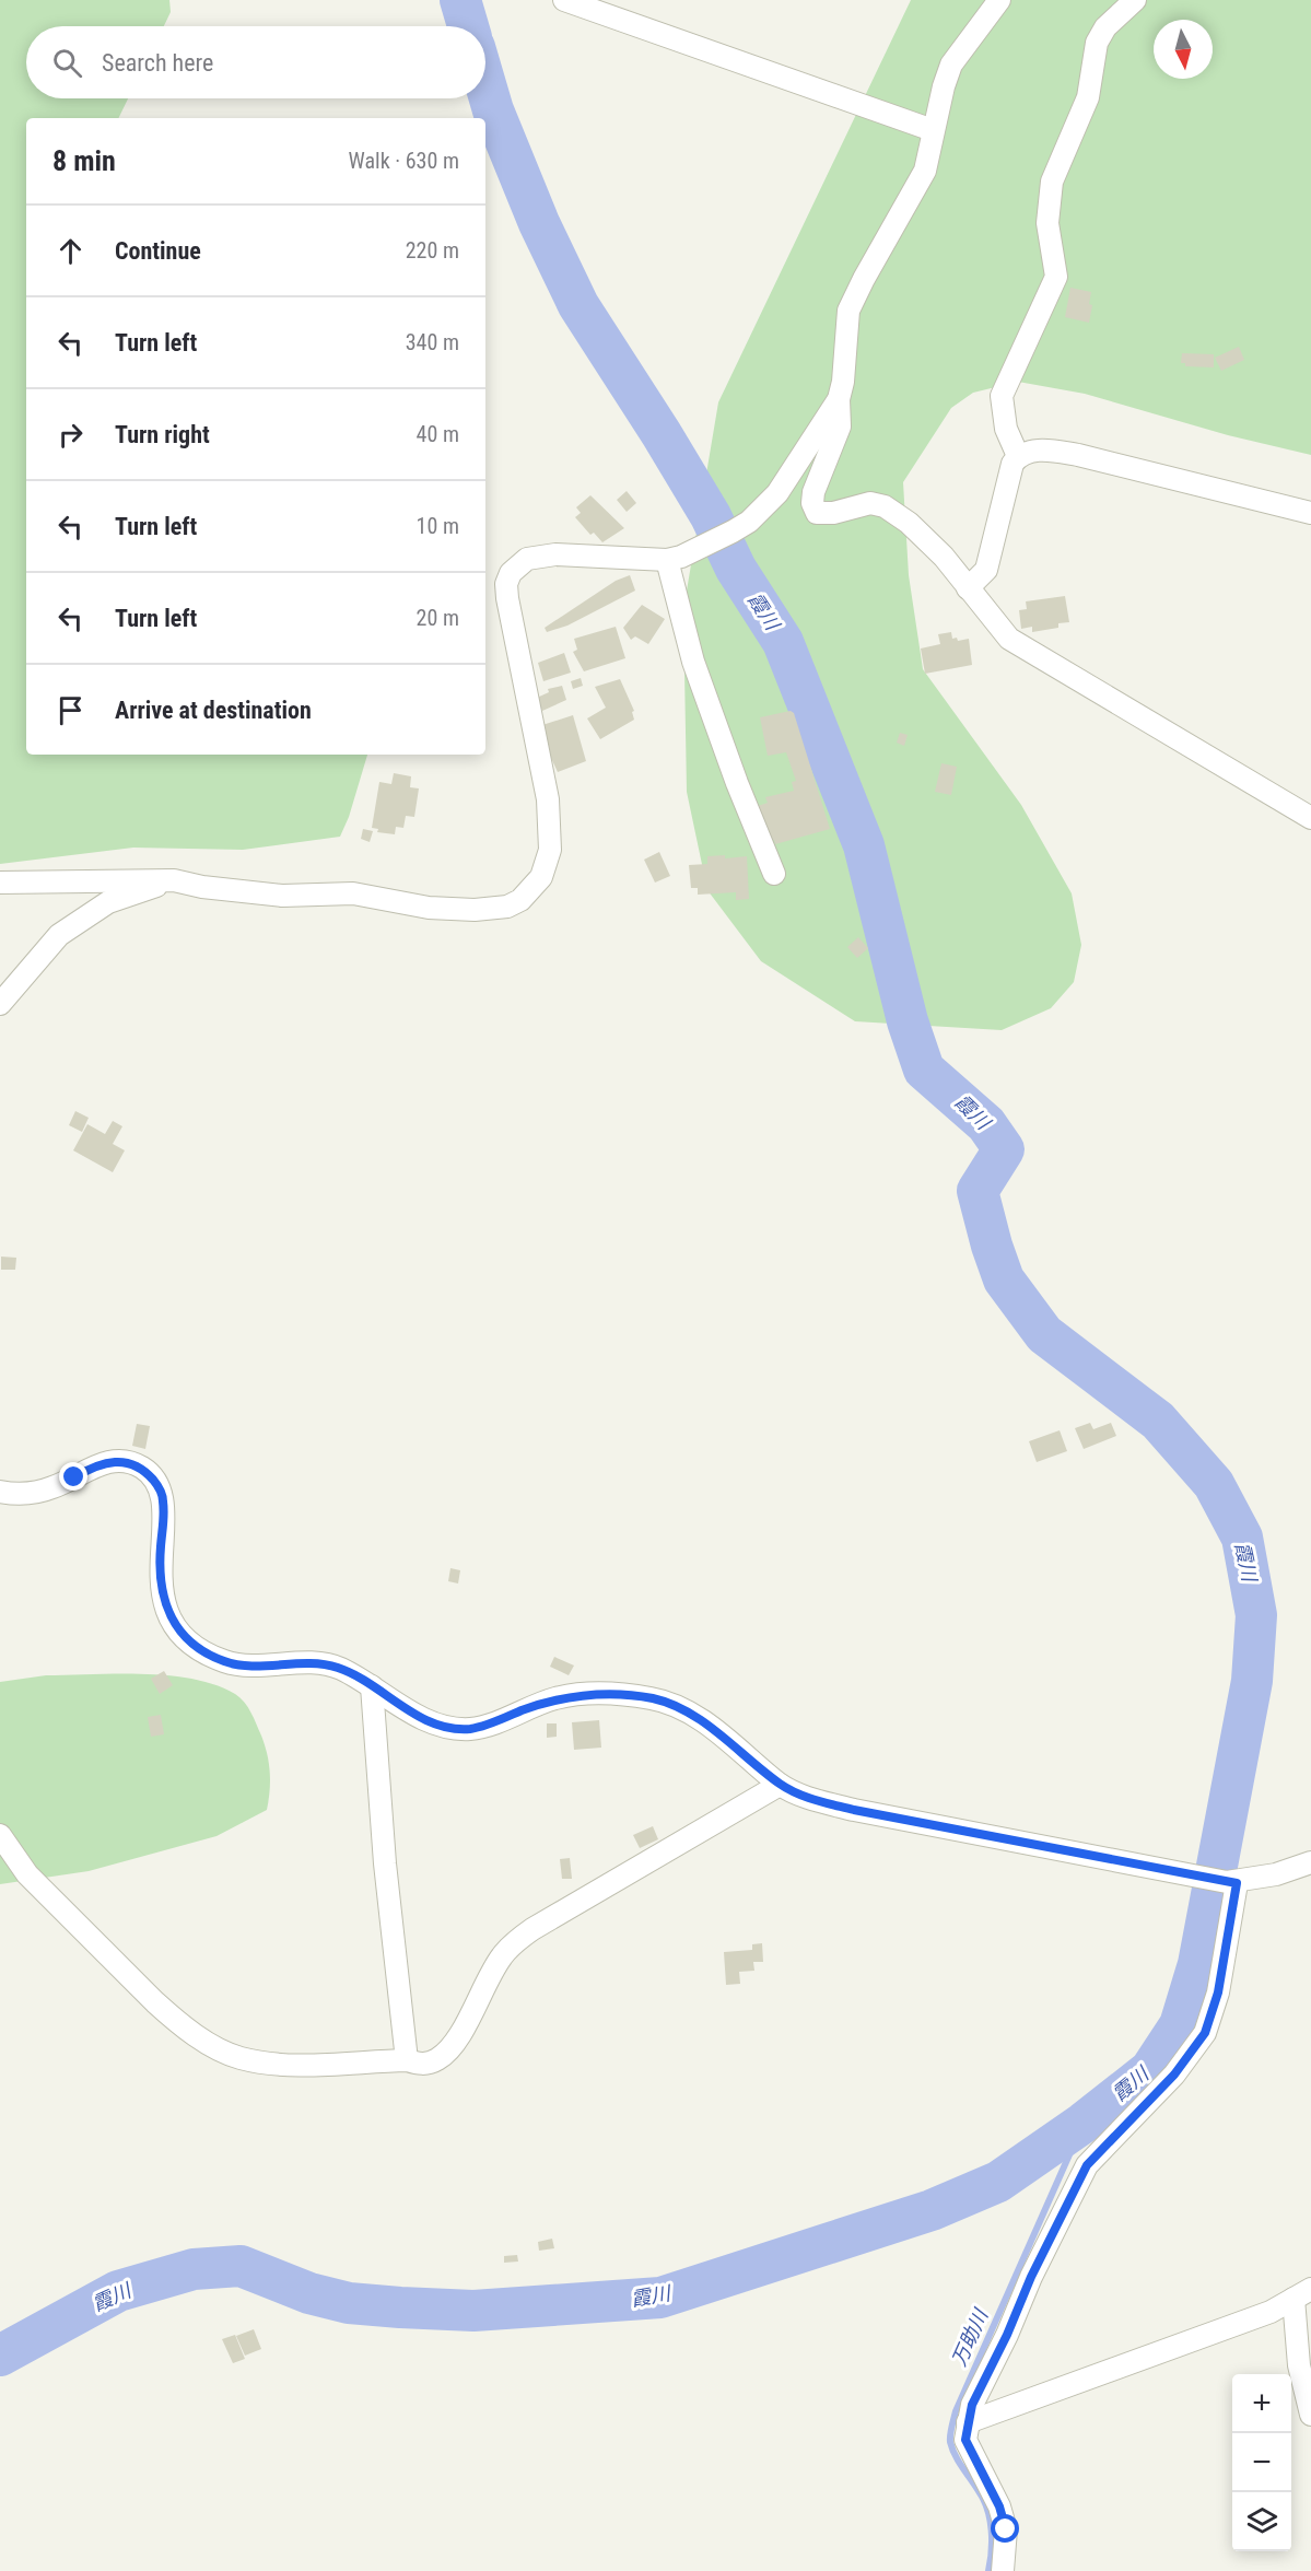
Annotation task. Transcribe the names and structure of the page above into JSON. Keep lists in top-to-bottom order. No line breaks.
{"water":["霞川","万助川"],"north":"bottom","page":{"search":"Search here","heading":["8 min","Walk · 630 m"],"list":[["Continue","220 m"],["Turn left","340 m"],["Turn right","40 m"],["Turn left","10 m"],["Turn left","20 m"],"Arrive at destination"],"map_buttons":["+","−"]}}
